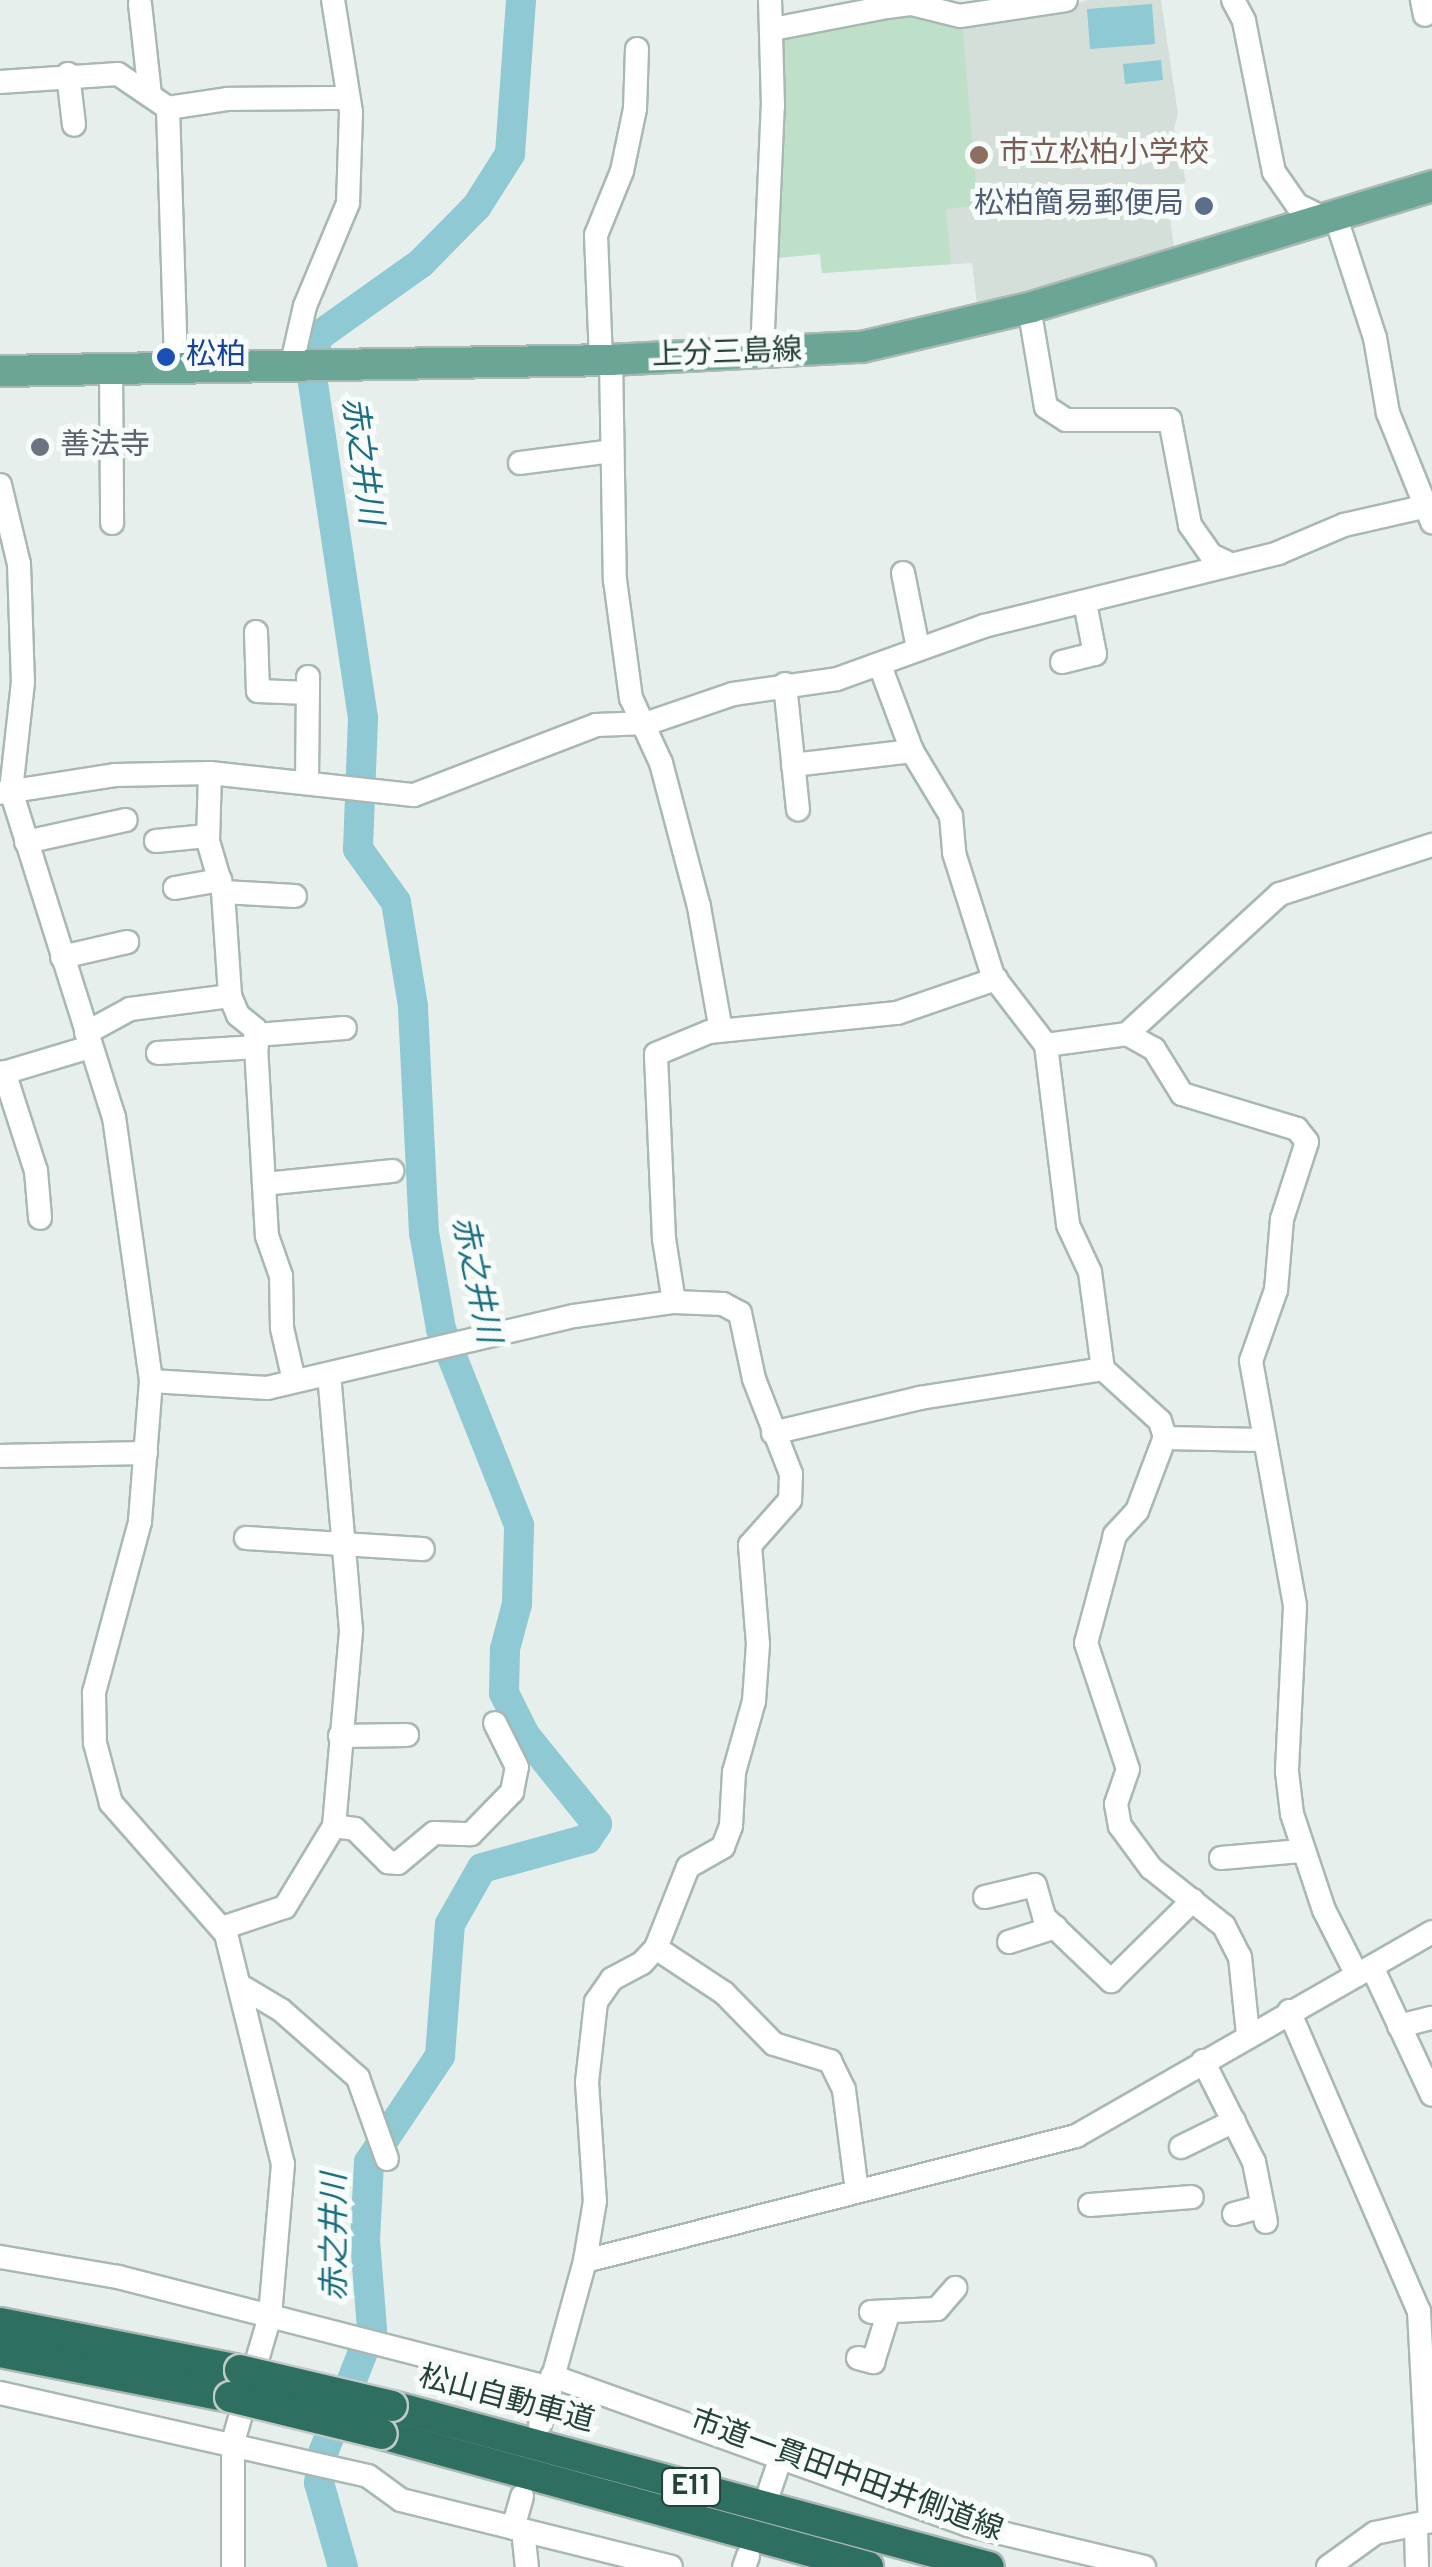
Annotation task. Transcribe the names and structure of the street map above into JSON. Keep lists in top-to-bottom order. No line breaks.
{"streets":{"highway":["松山自動車道","E11"],"main road":["上分三島線"],"street":["市道一貫田中田井側道線"]},"water":["赤之井川"],"places":["市立松柏小学校","松柏簡易郵便局","松柏","善法寺"]}
